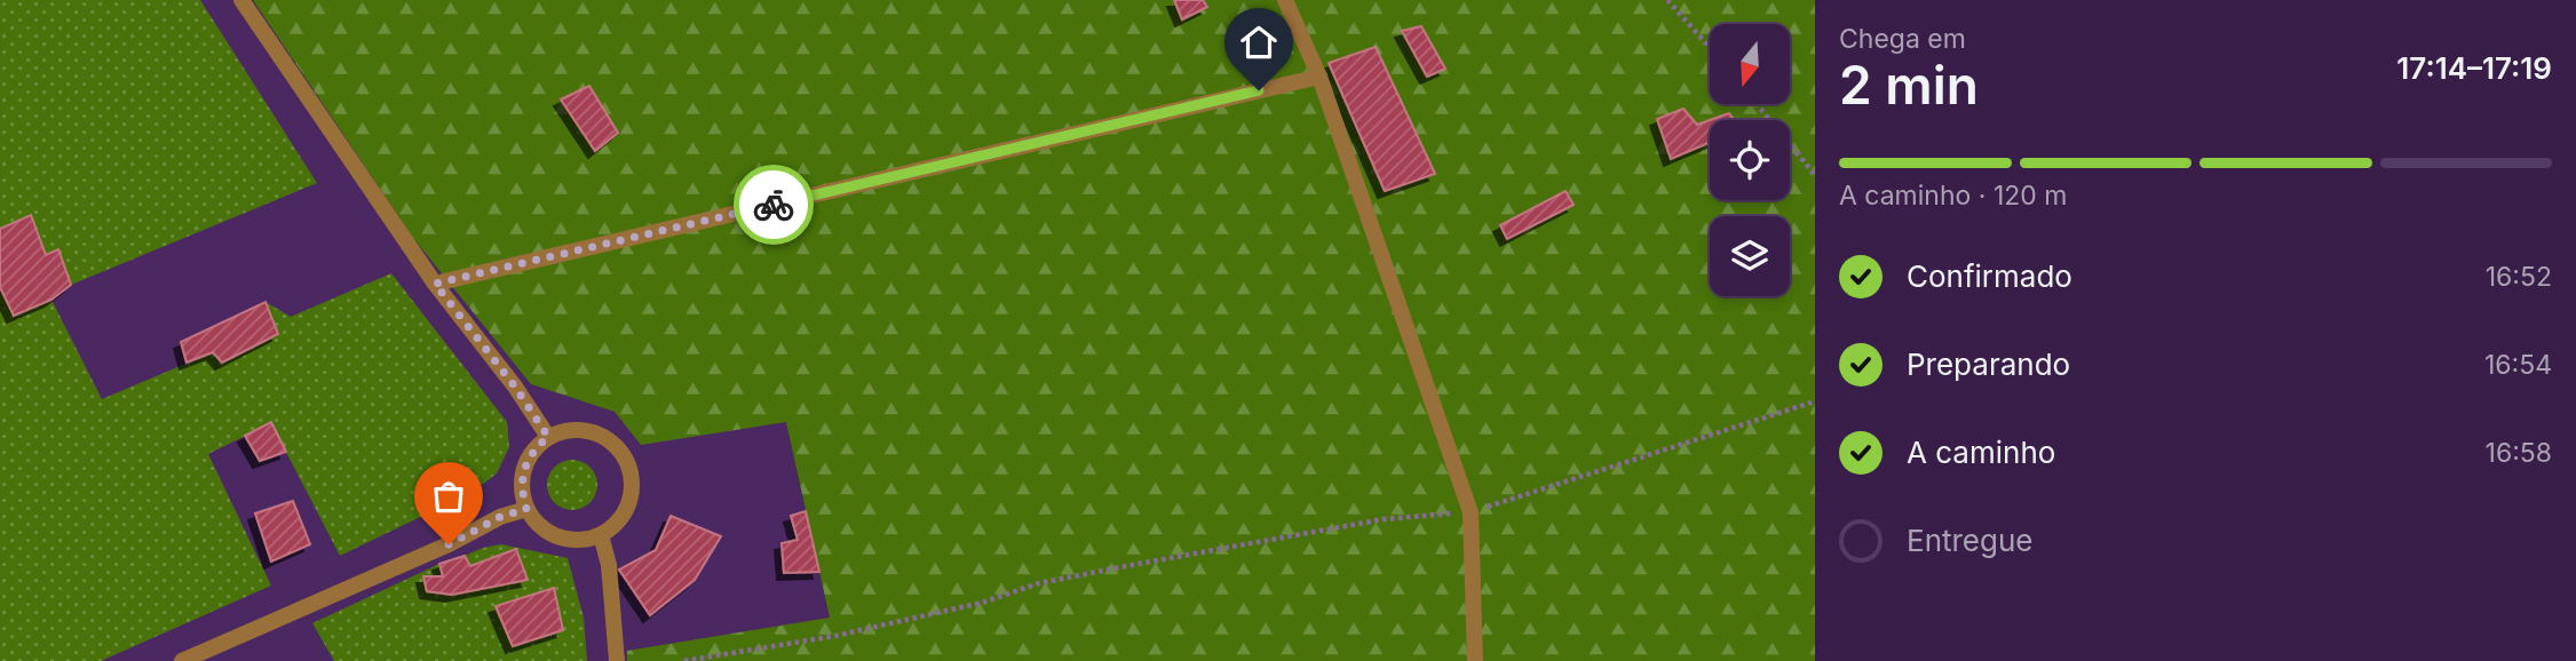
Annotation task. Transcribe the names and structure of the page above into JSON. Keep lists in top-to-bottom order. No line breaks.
{"north":"bottom","page":{"heading":["2 min","Chega em","17:14–17:19"],"bar":"A caminho · 120 m","list":[["Confirmado","16:52"],["Preparando","16:54"],["A caminho","16:58"],"Entregue"]}}
